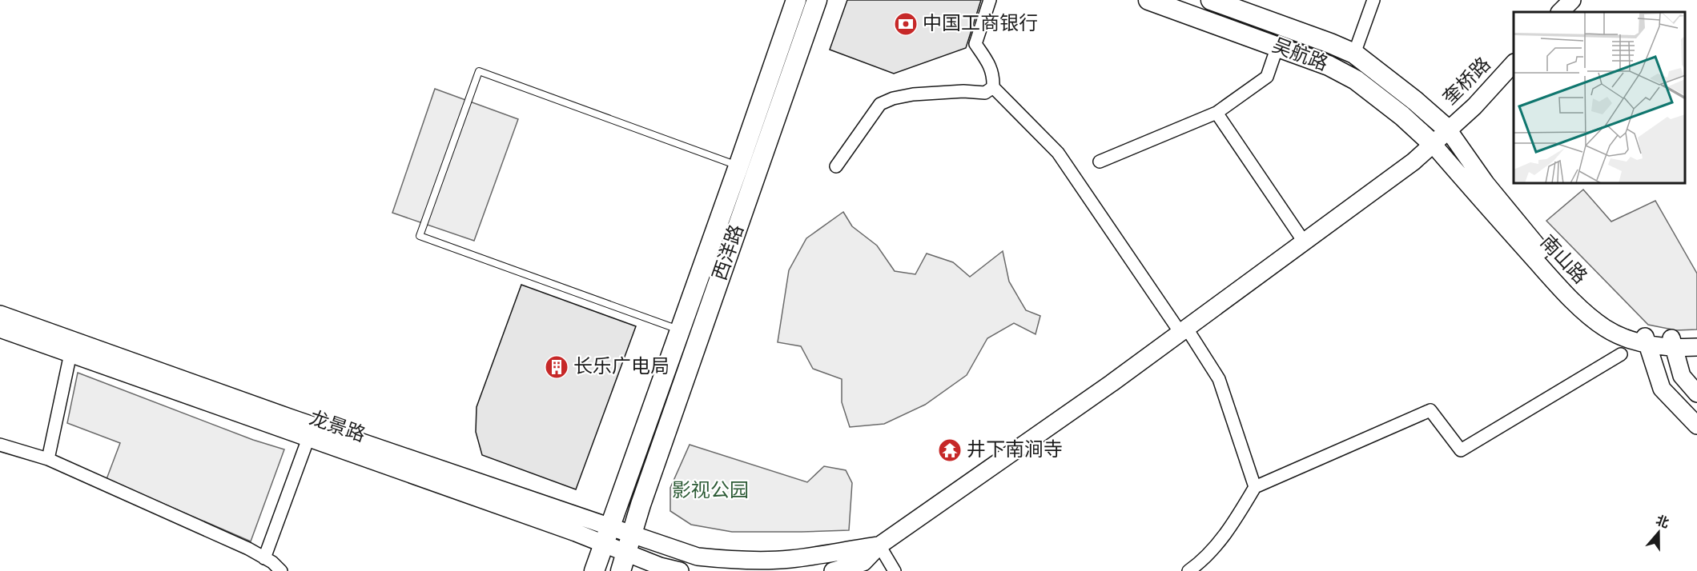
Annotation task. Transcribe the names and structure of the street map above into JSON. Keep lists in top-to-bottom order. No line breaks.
{"streets":{"main road":["吴航路","西洋路"],"street":["奎桥路","南山路","龙景路"]},"crossings":[["吴航路","奎桥路"],["吴航路","南山路"],["奎桥路","南山路"],["西洋路","龙景路"]],"parks":["影视公园"],"places":{"bank":["中国工商银行"],"building":["长乐广电局"],"temple":["井下南涧寺"]},"north":"top"}
